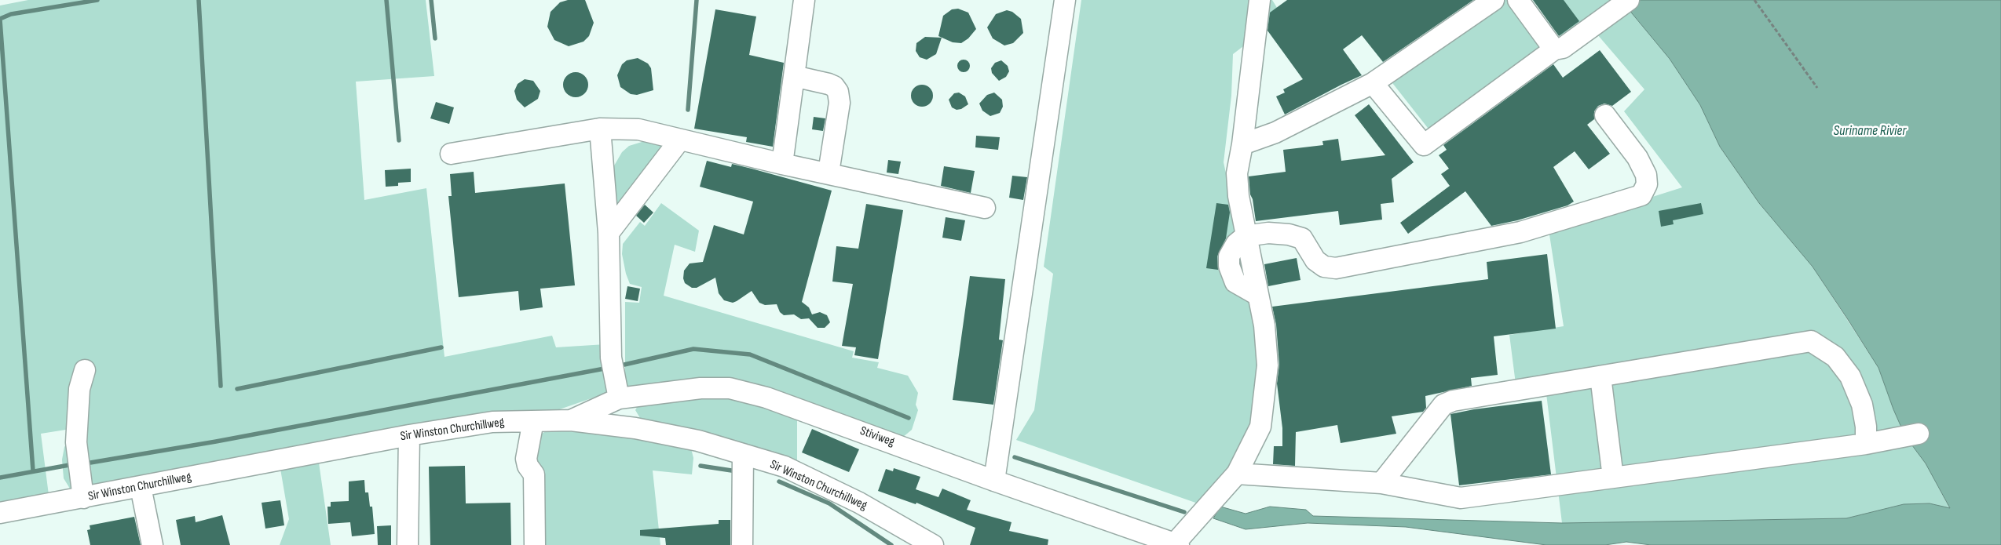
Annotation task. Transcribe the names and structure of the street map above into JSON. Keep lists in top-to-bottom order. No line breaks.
{"streets":{"street":["Sir Winston Churchillweg","Stiviweg"]},"crossings":[["Sir Winston Churchillweg","Stiviweg"]],"water":["Suriname Rivier"]}
